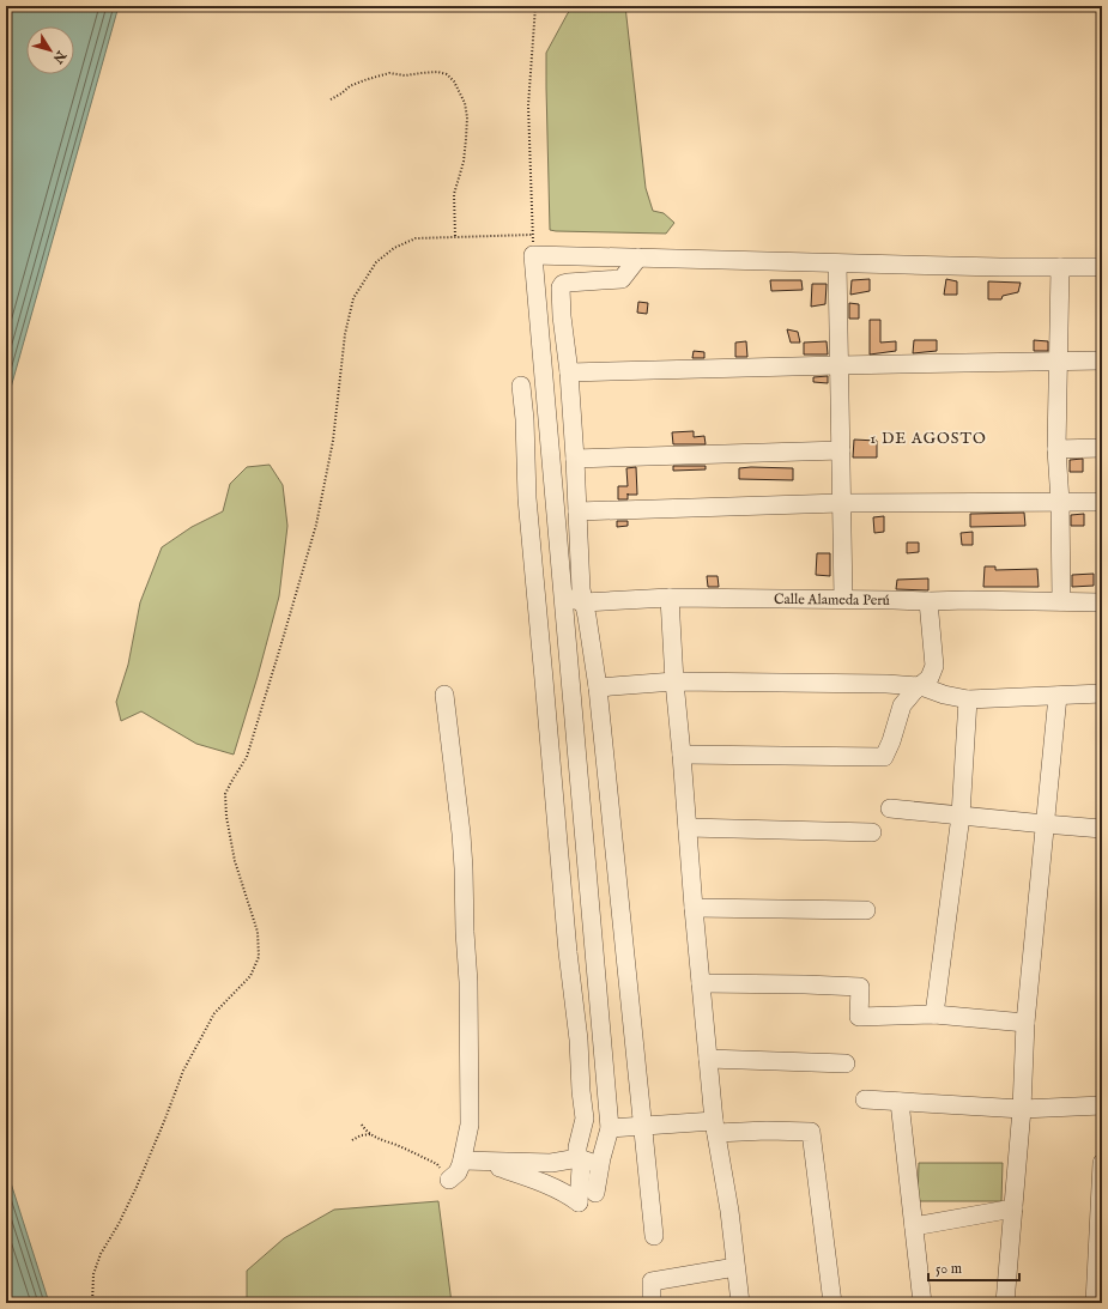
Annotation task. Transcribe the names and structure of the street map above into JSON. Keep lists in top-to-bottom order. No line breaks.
{"streets":{"street":["Calle Alameda Perú"]},"districts":["1 DE AGOSTO"],"scale_bar":"50 m","north":"bottom right"}
